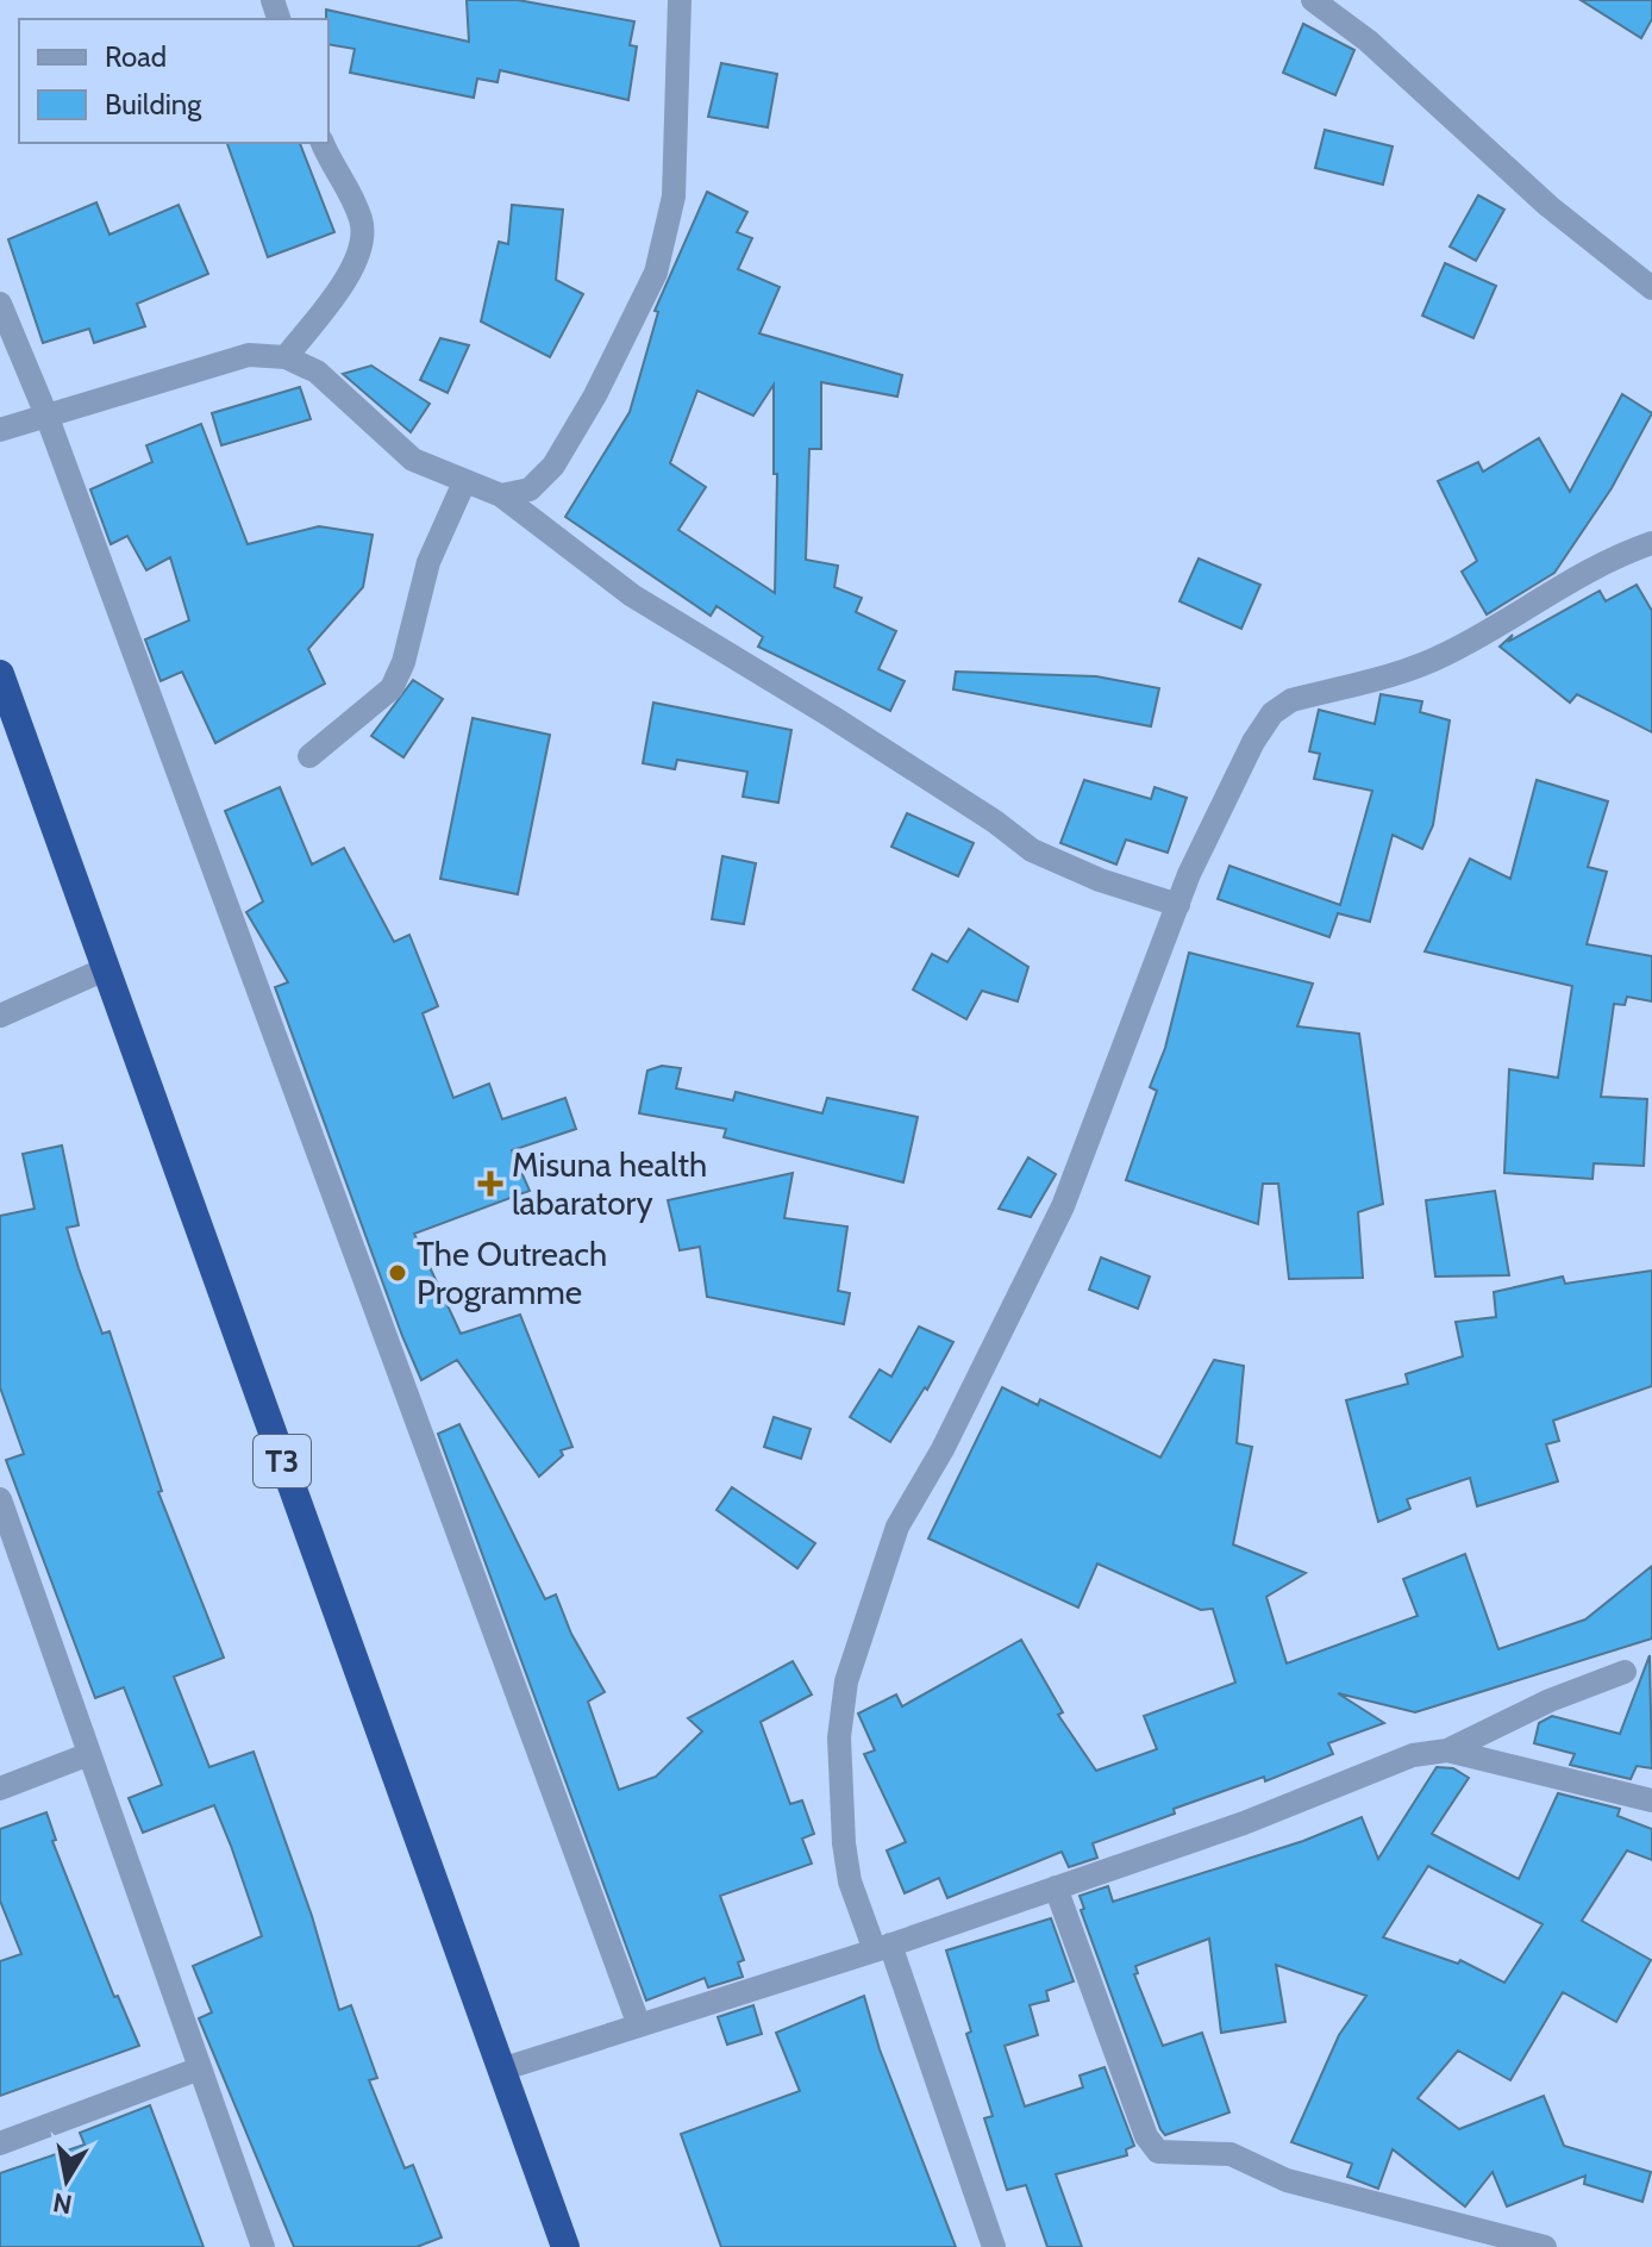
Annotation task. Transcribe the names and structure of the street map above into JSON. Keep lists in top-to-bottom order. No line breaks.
{"streets":{"highway":["T3"]},"places":{"health":["Misuna health labaratory"],"other":["The Outreach Programme"]},"legend":["Road","Building"],"north":"bottom"}
